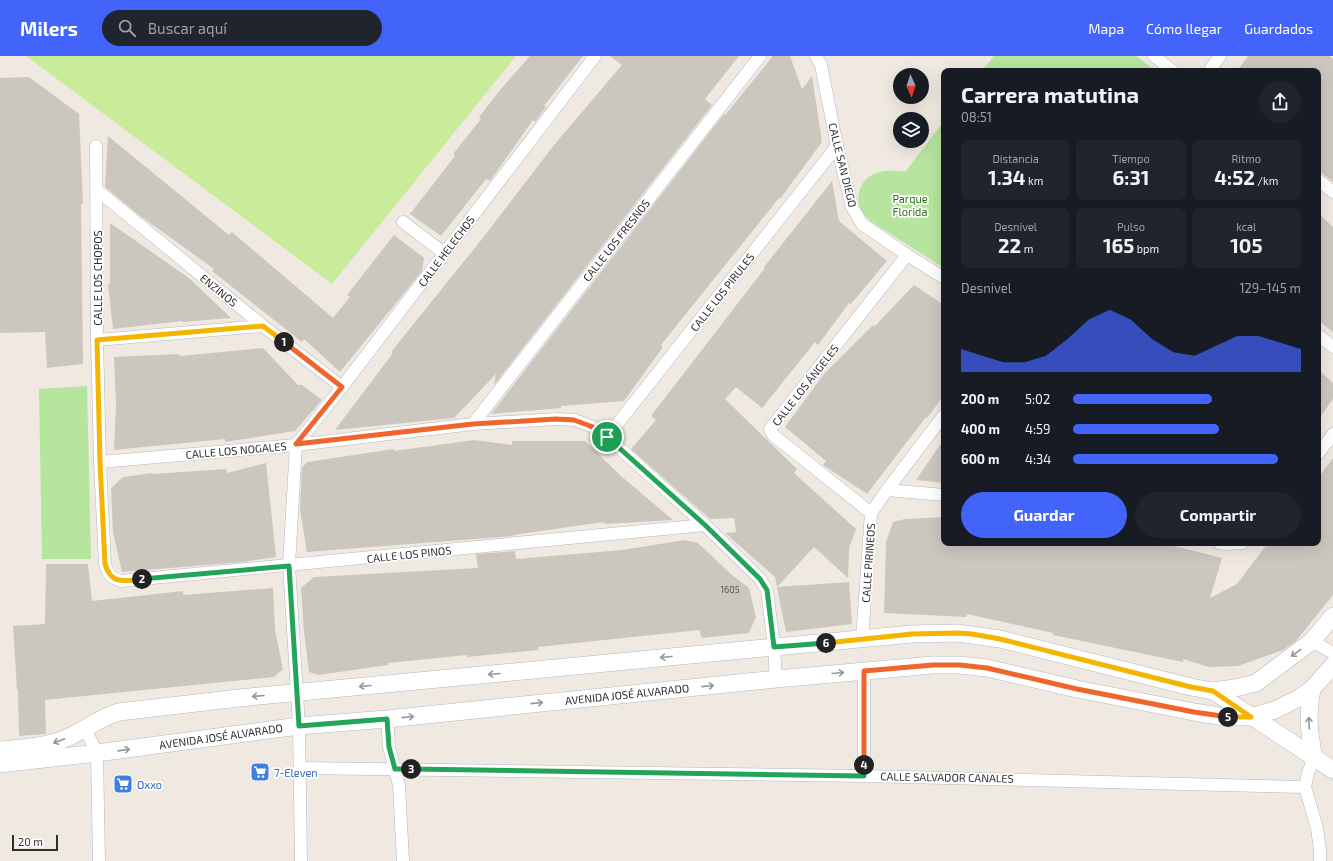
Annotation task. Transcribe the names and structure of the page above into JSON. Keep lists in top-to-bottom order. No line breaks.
{"streets":{"street":["CALLE SAN DIEGO","CALLE LOS FRESNOS","CALLE HELECHOS","CALLE LOS CHOPOS","ENZINOS","CALLE LOS PIRULES","CALLE LOS ÁNGELES","CALLE LOS NOGALES","CALLE LOS PINOS","CALLE PIRINEOS","AVENIDA JOSÉ ALVARADO","CALLE SALVADOR CANALES"]},"crossings":[["CALLE SAN DIEGO","CALLE LOS PIRULES"],["CALLE SAN DIEGO","CALLE LOS ÁNGELES"],["CALLE LOS FRESNOS","CALLE LOS NOGALES"],["CALLE HELECHOS","ENZINOS"],["CALLE HELECHOS","CALLE LOS NOGALES"],["CALLE LOS CHOPOS","ENZINOS"],["CALLE LOS CHOPOS","CALLE LOS NOGALES"],["CALLE LOS CHOPOS","CALLE LOS PINOS"],["CALLE LOS PIRULES","CALLE LOS NOGALES"],["CALLE LOS ÁNGELES","CALLE PIRINEOS"],["CALLE LOS NOGALES","CALLE LOS PINOS"],["CALLE LOS NOGALES","AVENIDA JOSÉ ALVARADO"]],"parks":["Parque Florida"],"places":{"supermarket":["7-Eleven","Oxxo"]},"house_numbers":["1605"],"scale_bar":"20 m","north":"bottom","page":{"header":"Milers","search":"Buscar aquí","nav":["Mapa","Cómo llegar","Guardados"],"heading":["Carrera matutina","08:51"],"stats":[["Distancia","1.34 km"],["Tiempo","6:31"],["Ritmo","4:52 /km"],["Desnivel","22 m"],["Pulso","165 bpm"],["kcal","105"]],"chart":["Desnivel","129–145 m"],"pins":["1","2","6","5","4","3"],"list":[{"name":"200 m","note":"5:02"},{"name":"400 m","note":"4:59"},{"name":"600 m","note":"4:34"}],"buttons":["Guardar","Compartir"],"scale":"20 m"}}
